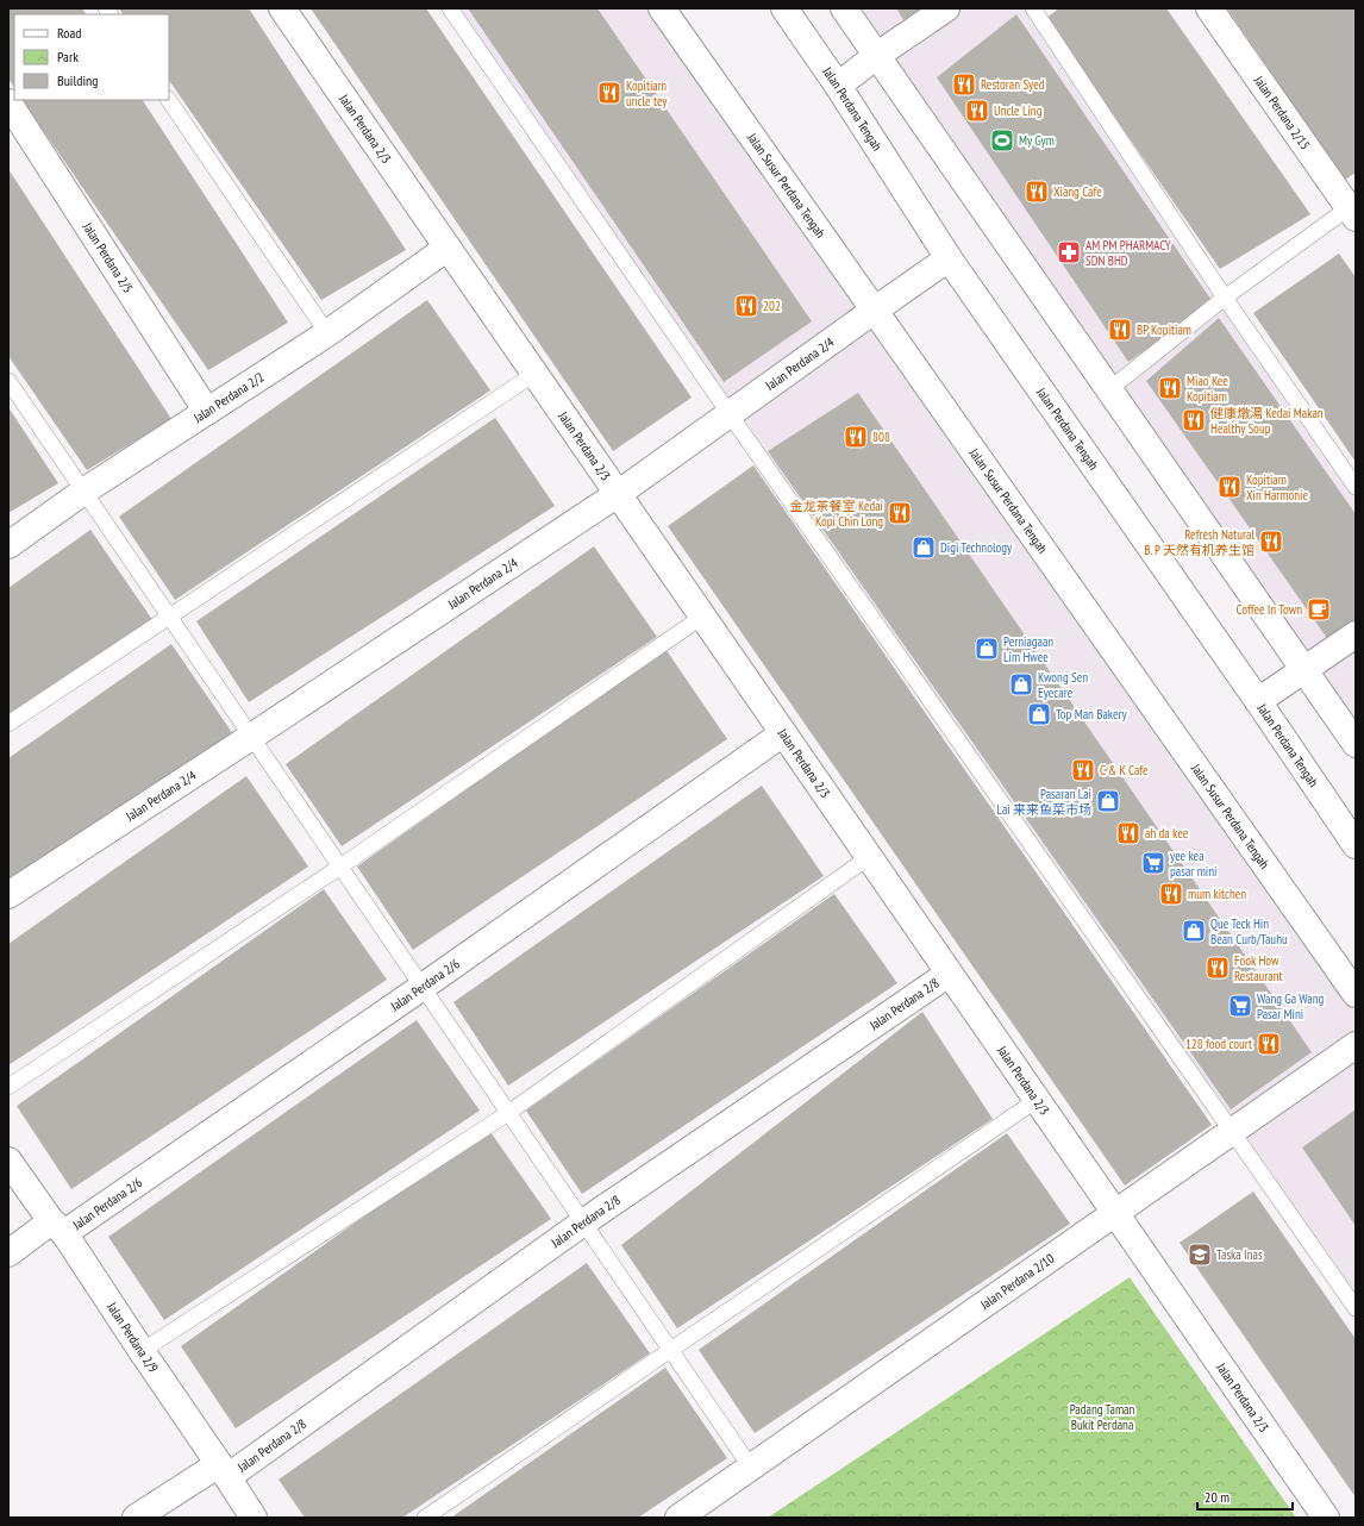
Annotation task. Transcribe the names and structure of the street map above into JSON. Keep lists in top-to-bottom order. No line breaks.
{"streets":{"street":["Jalan Perdana Tengah","Jalan Perdana 2/15","Jalan Perdana 2/3","Jalan Susur Perdana Tengah","Jalan Perdana 2/5","Jalan Perdana 2/4","Jalan Perdana 2/2","Jalan Perdana 2/6","Jalan Perdana 2/8","Jalan Perdana 2/10","Jalan Perdana 2/9"]},"crossings":[["Jalan Perdana Tengah","Jalan Perdana 2/4"],["Jalan Perdana 2/3","Jalan Perdana 2/4"],["Jalan Perdana 2/3","Jalan Perdana 2/2"],["Jalan Perdana 2/3","Jalan Perdana 2/6"],["Jalan Perdana 2/3","Jalan Perdana 2/8"],["Jalan Perdana 2/3","Jalan Perdana 2/10"],["Jalan Susur Perdana Tengah","Jalan Perdana 2/4"],["Jalan Perdana 2/5","Jalan Perdana 2/2"],["Jalan Perdana 2/6","Jalan Perdana 2/9"],["Jalan Perdana 2/8","Jalan Perdana 2/9"]],"parks":["Padang Taman Bukit Perdana"],"places":{"restaurant":["Restoran Syed","Kopitiam uncle tey","Uncle Ling","Xiang Cafe","202","BP Kopitiam","Miao Kee Kopitiam","健康燉湯 Kedai Makan Healthy Soup","808","Kopitiam Xin Harmonie","金龙茶餐室 Kedai Kopi Chin Long","Refresh Natural B. P 天然有机养生馆","C & K Cafe","ah da kee","mum kitchen","Fook How Restaurant","128 food court"],"sports":["My Gym"],"pharmacy":["AM PM PHARMACY SDN BHD"],"shop":["Digi Technology","Perniagaan Lim Hwee","Kwong Sen Eyecare","Top Man Bakery","Pasaran Lai Lai 来来鱼菜市场","Que Teck Hin Bean Curb/Tauhu"],"cafe":["Coffee In Town"],"supermarket":["yee kea pasar mini","Wang Ga Wang Pasar Mini"],"school or university":["Taska Inas"]},"legend":["Road","Park","Building"],"scale_bar":"20 m"}
